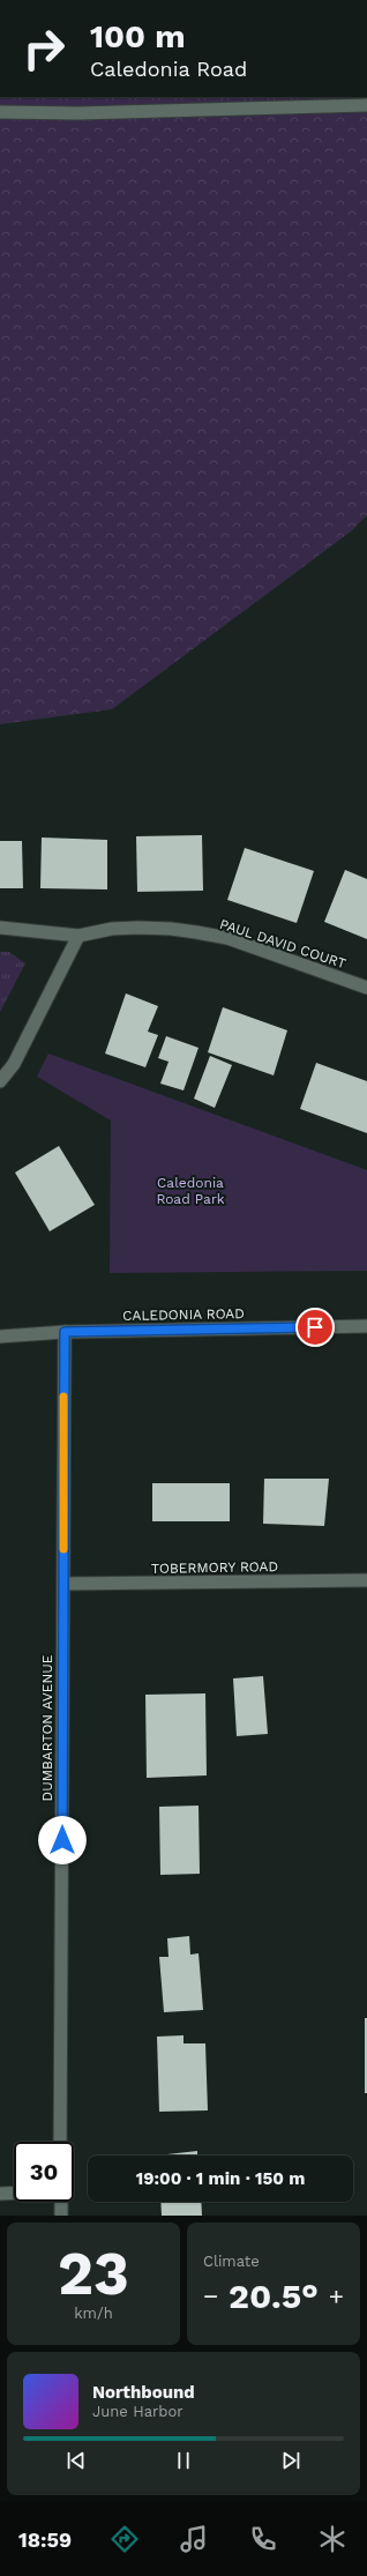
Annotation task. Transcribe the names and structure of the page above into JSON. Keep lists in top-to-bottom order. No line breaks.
{"streets":{"street":["PAUL DAVID COURT","CALEDONIA ROAD","TOBERMORY ROAD","DUMBARTON AVENUE"]},"crossings":[["CALEDONIA ROAD","DUMBARTON AVENUE"],["TOBERMORY ROAD","DUMBARTON AVENUE"]],"parks":["Caledonia Road Park"],"page":{"turn":["100 m","Caledonia Road"],"limit":"30","trip":"19:00 · 1 min · 150 m","tile":[["23","km/h"],"Climate"],"heat":["−","20.5°","+"],"song":["Northbound","June Harbor"],"tabs":"18:59"}}
